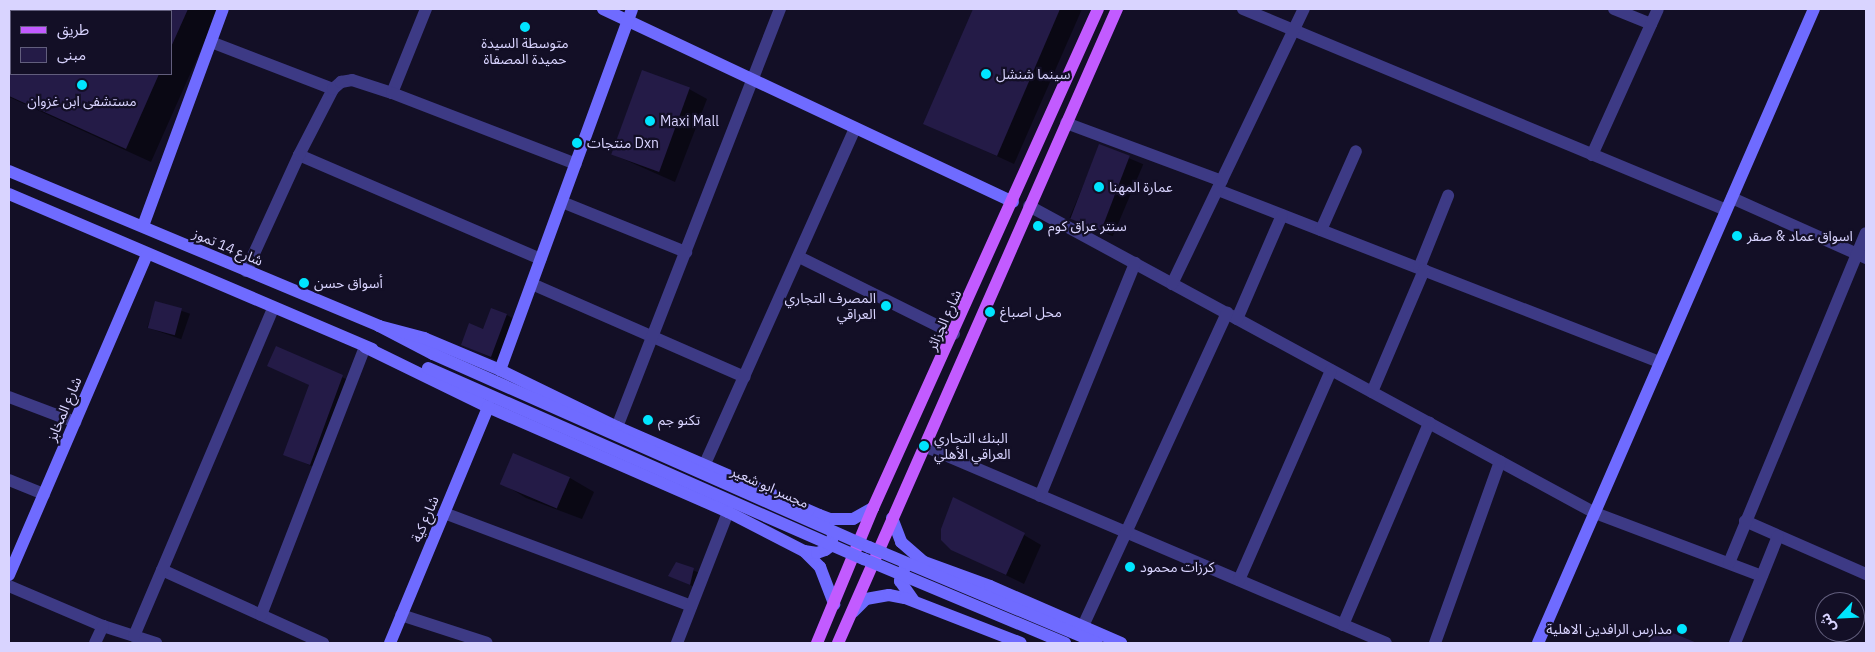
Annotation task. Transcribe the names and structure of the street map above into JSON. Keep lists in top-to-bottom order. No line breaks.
{"streets":{"main road":["شارع 14 تموز","شارع الجزائر","شارع المخابز","مجسر ابو شعير","شارع كية"]},"crossings":[["شارع 14 تموز","مجسر ابو شعير"]],"places":["متوسطة السيدة حميدة المصفاة","سينما شنشل","مستشفى ابن غزوان","Maxi Mall","منتجات Dxn","عمارة المهنا","سنتر عراق كوم","اسواق عماد & صقر","أسواق حسن","المصرف التجاري العراقي","محل اصباغ","تكنو جم","البنك التجاري العراقي الأهلي","كرزات محمود","مدارس الرافدين اﻻهلية"],"legend":["طريق","مبنى"],"north":"bottom left"}
